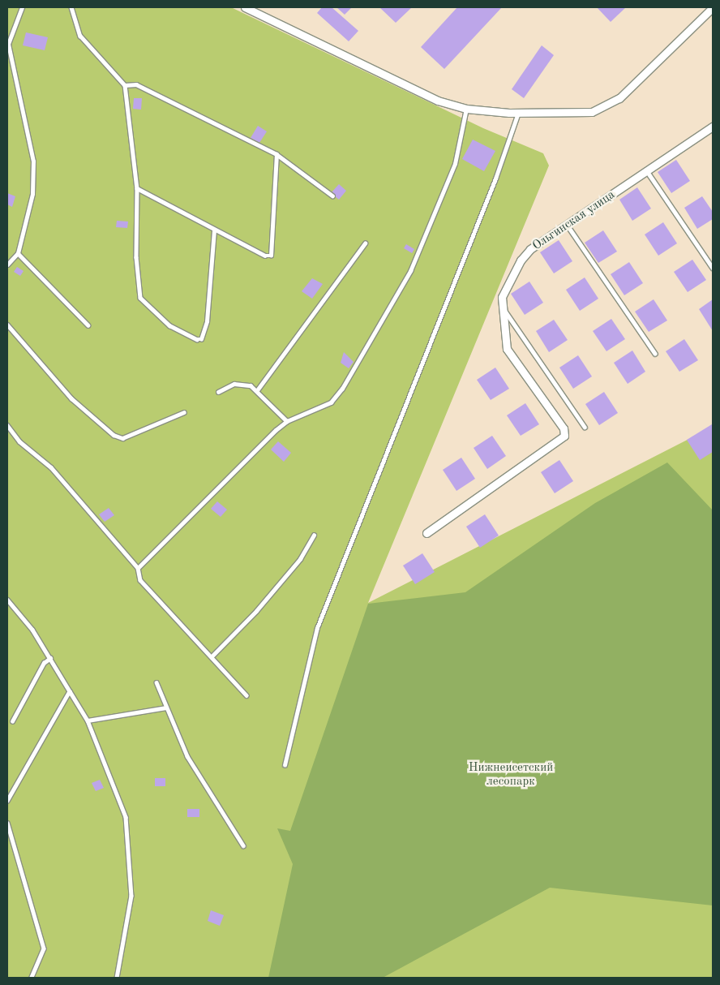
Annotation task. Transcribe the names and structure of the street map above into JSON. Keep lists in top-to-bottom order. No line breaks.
{"streets":{"street":["Ольгинская улица"]},"parks":["Нижнеисетский лесопарк"]}
